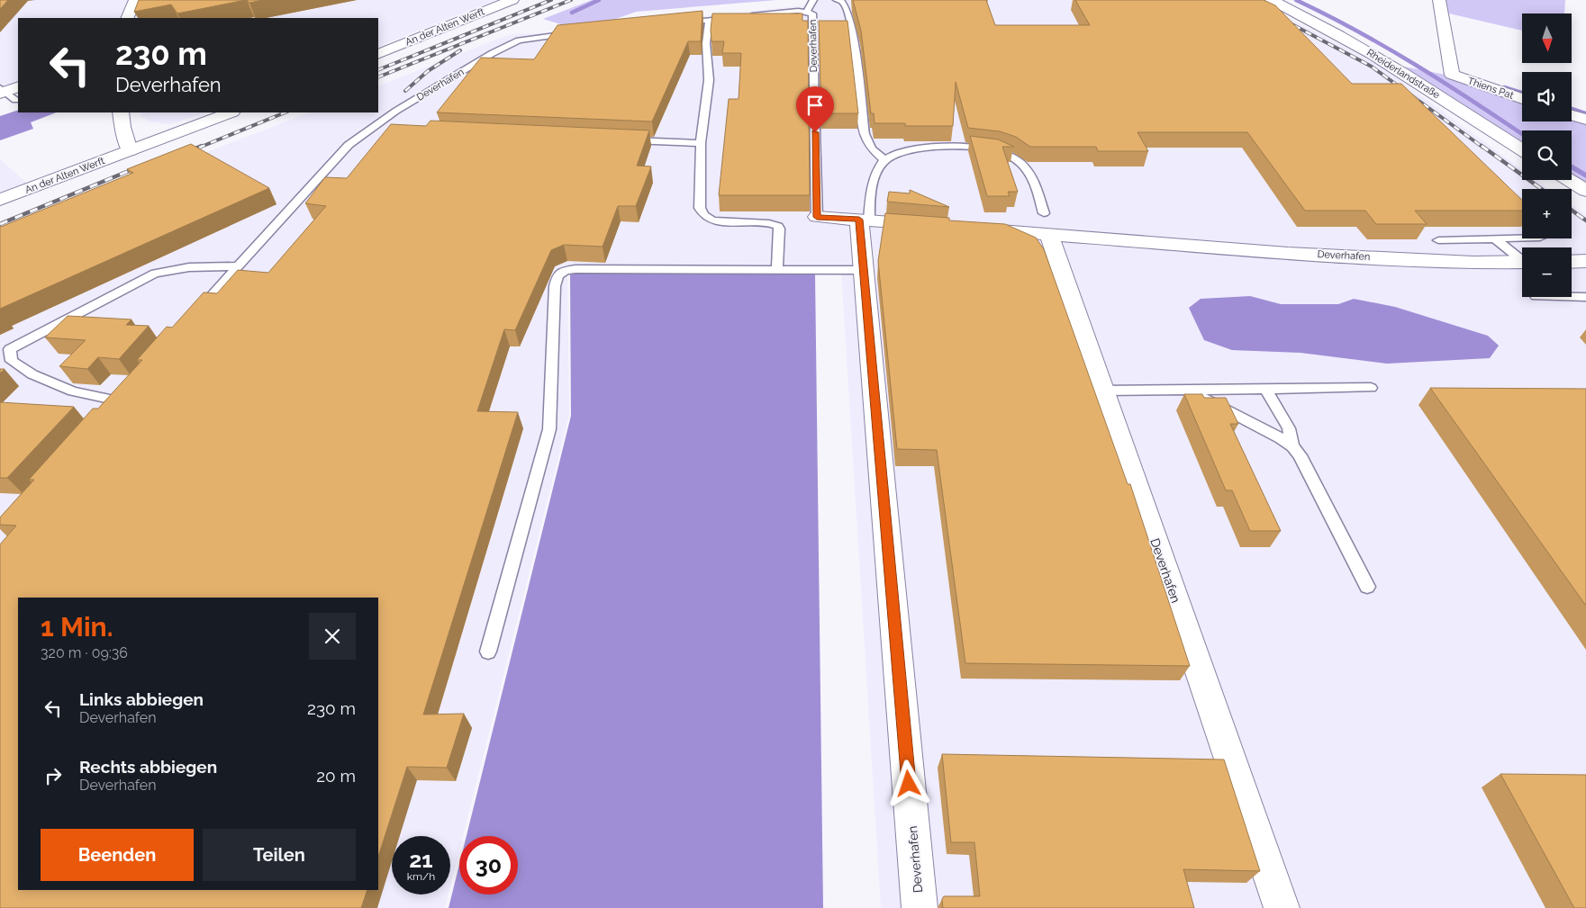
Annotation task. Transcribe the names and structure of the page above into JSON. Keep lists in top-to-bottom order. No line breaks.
{"streets":{"street":["An der Alten Werft","Deverhafen","Rheiderlandstraße","Thiens Pat"]},"north":"bottom","page":{"map_buttons":["+","−"],"turn":["230 m","Deverhafen"],"heading":["1 Min.","320 m · 09:36"],"list":[{"name":"Links abbiegen","note":"Deverhafen","value":"230 m"},{"name":"Rechts abbiegen","note":"Deverhafen","value":"20 m"}],"buttons":["Beenden","Teilen"],"speed":"21 km/h","limit":"30"}}
